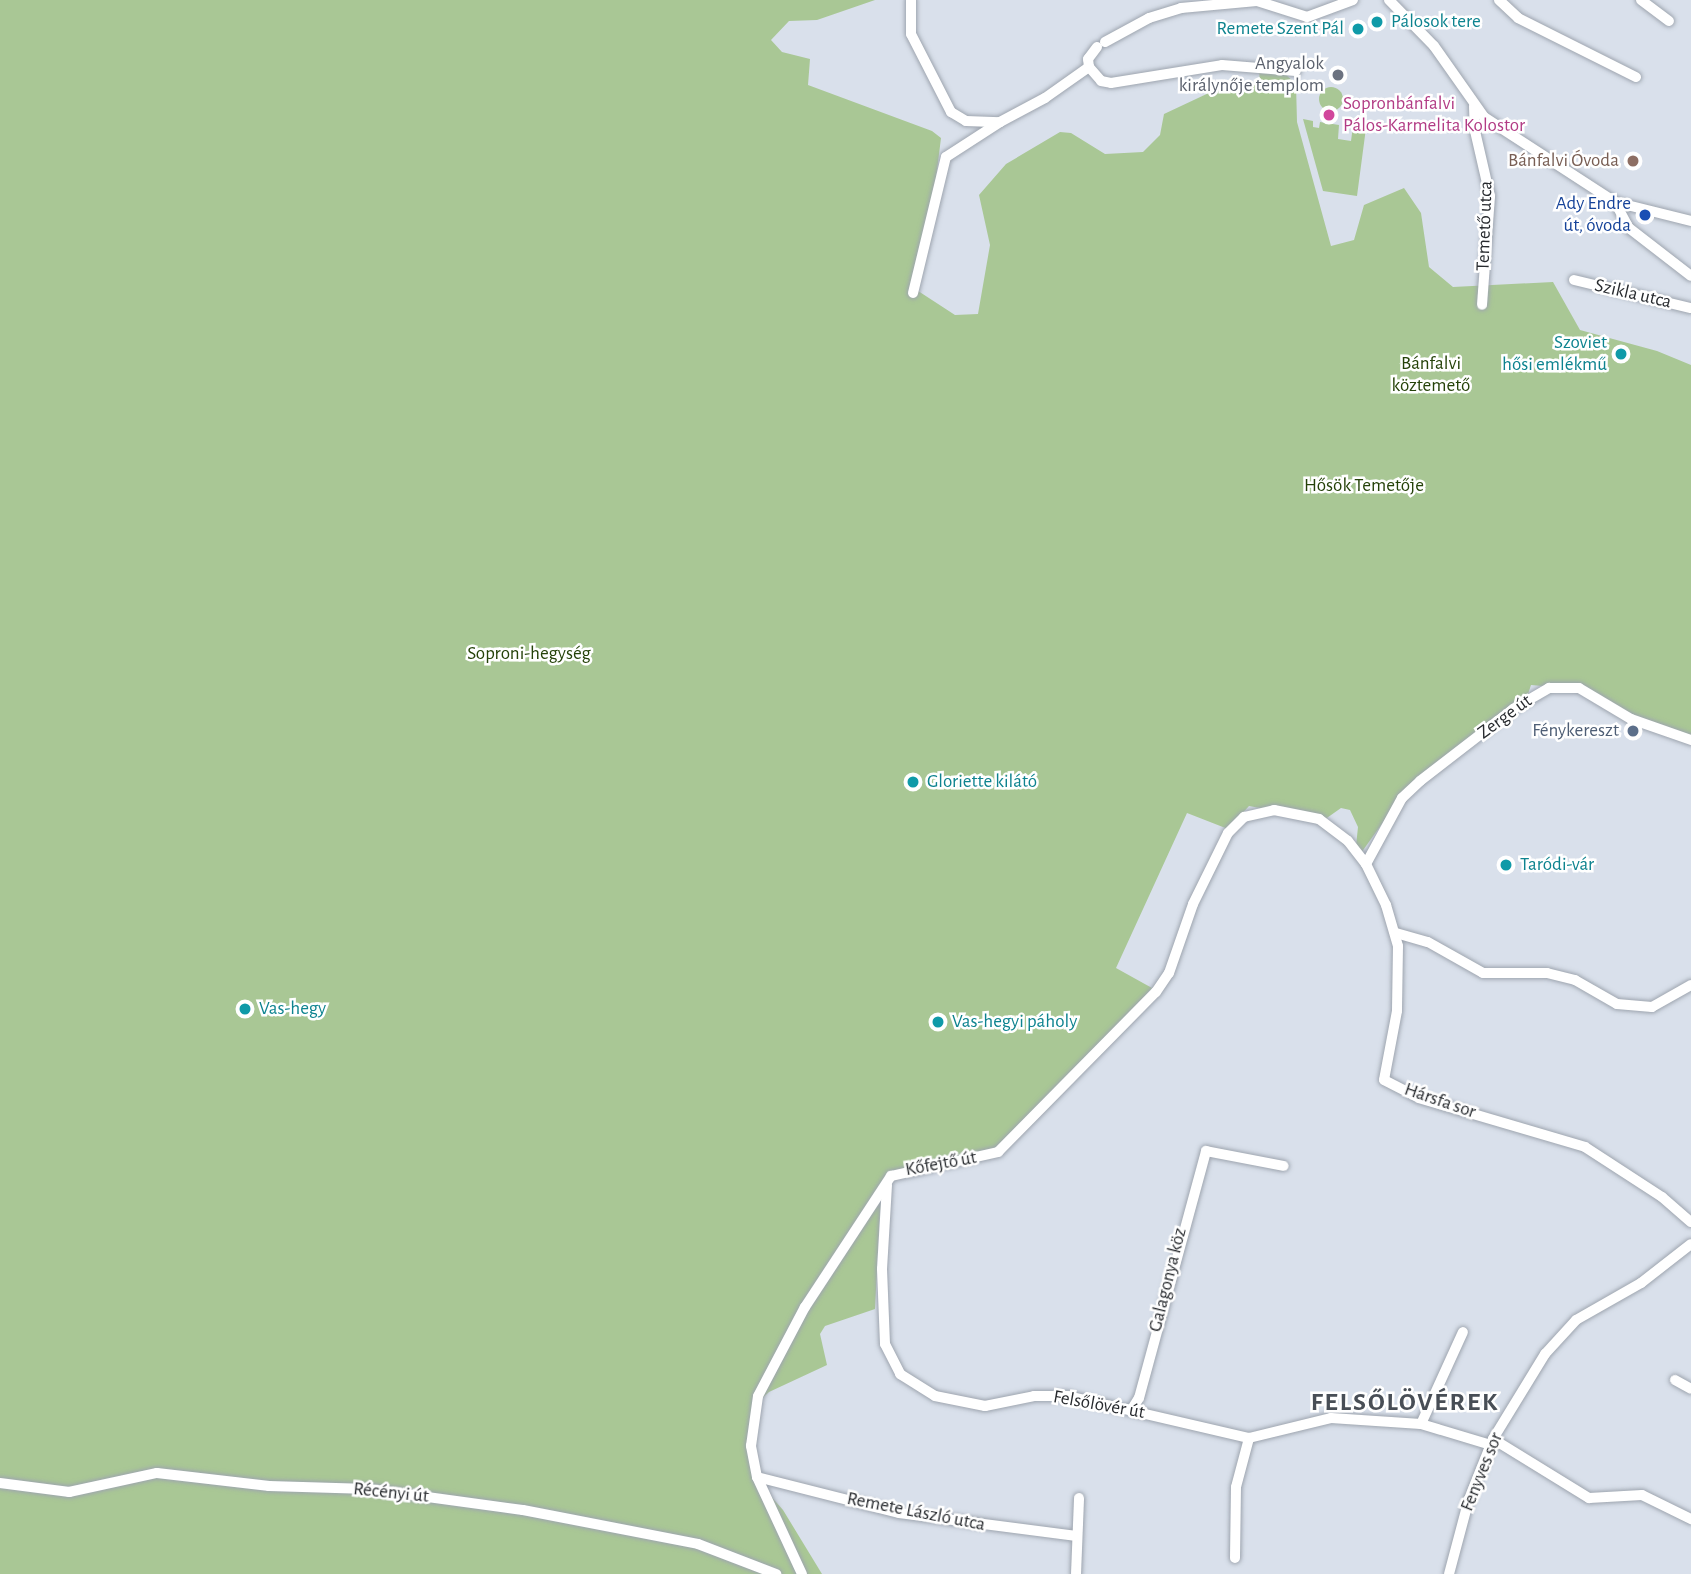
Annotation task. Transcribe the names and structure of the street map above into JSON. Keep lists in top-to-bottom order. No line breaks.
{"streets":{"street":["Temető utca","Szikla utca","Zerge út","Hársfa sor","Kőfejtő út","Galagonya köz","Felsőlövér út","Fenyves sor","Récényi út","Remete László utca"]},"crossings":[["Zerge út","Hársfa sor"],["Hársfa sor","Kőfejtő út"],["Kőfejtő út","Felsőlövér út"],["Kőfejtő út","Remete László utca"],["Galagonya köz","Felsőlövér út"],["Felsőlövér út","Fenyves sor"]],"districts":["FELSŐLÖVÉREK"],"parks":["Bánfalvi köztemető","Hősök Temetője","Soproni-hegység"],"places":["Pálosok tere","Remete Szent Pál","Angyalok királynője templom","Sopronbánfalvi Pálos-Karmelita Kolostor","Bánfalvi Óvoda","Ady Endre út, óvoda","Szoviet hősi emlékmű","Fénykereszt","Gloriette kilátó","Taródi-vár","Vas-hegy","Vas-hegyi páholy"]}
